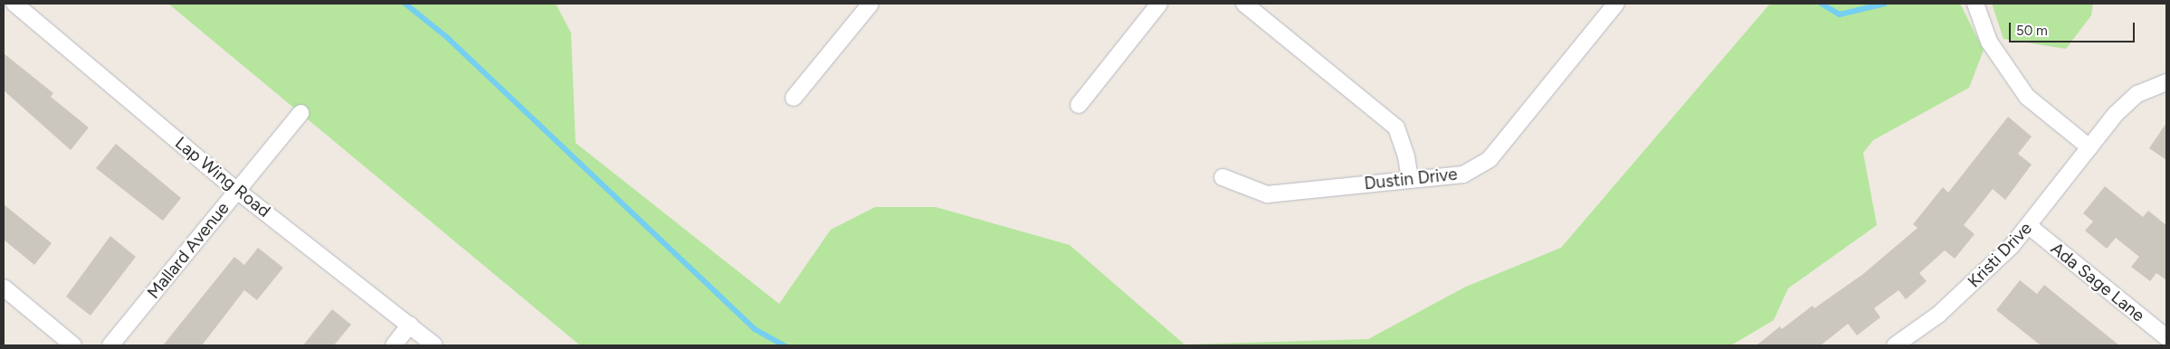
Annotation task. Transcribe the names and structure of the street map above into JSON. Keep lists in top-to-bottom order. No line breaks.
{"streets":{"street":["Lap Wing Road","Dustin Drive","Mallard Avenue","Kristi Drive","Ada Sage Lane"]},"crossings":[["Lap Wing Road","Mallard Avenue"],["Kristi Drive","Ada Sage Lane"]],"scale_bar":"50 m"}
